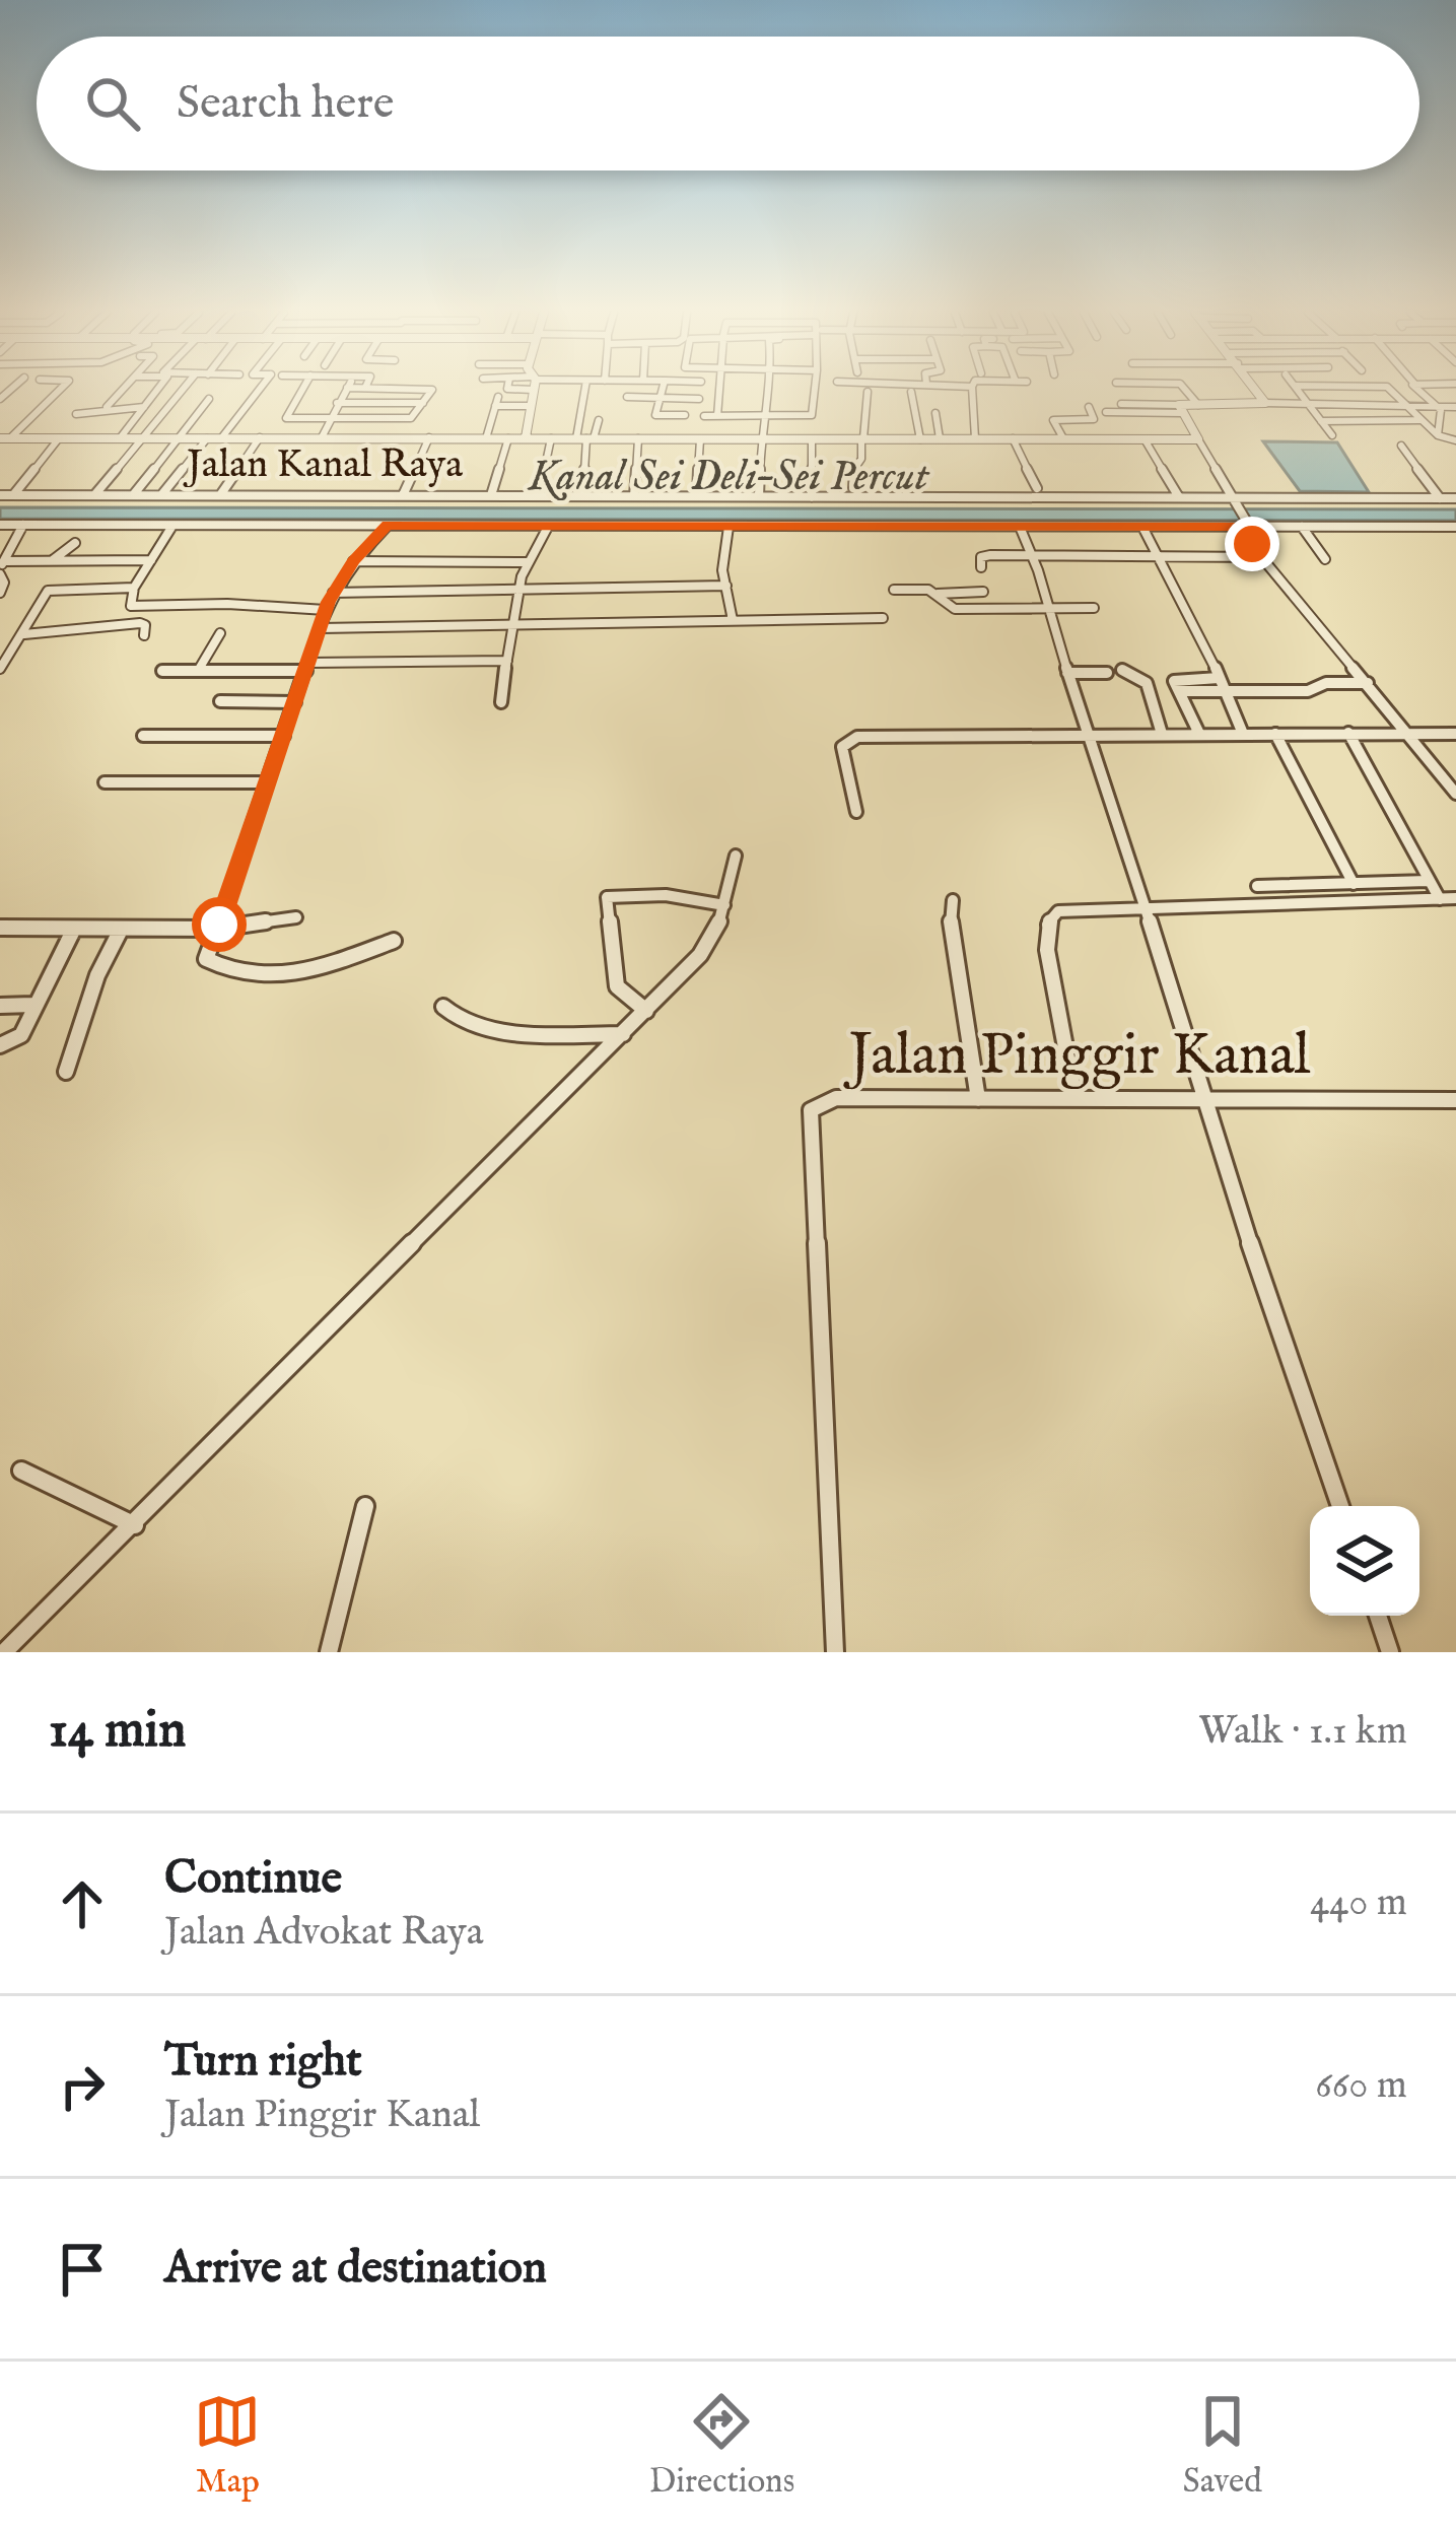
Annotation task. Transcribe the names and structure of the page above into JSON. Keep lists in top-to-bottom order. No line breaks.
{"streets":{"street":["Jalan Kanal Raya","Jalan Pinggir Kanal"]},"water":["Kanal Sei Deli–Sei Percut"],"page":{"search":"Search here","heading":["14 min","Walk · 1.1 km"],"list":[["Continue","Jalan Advokat Raya","440 m"],["Turn right","Jalan Pinggir Kanal","660 m"],"Arrive at destination"],"nav":["Map","Directions","Saved"]}}
